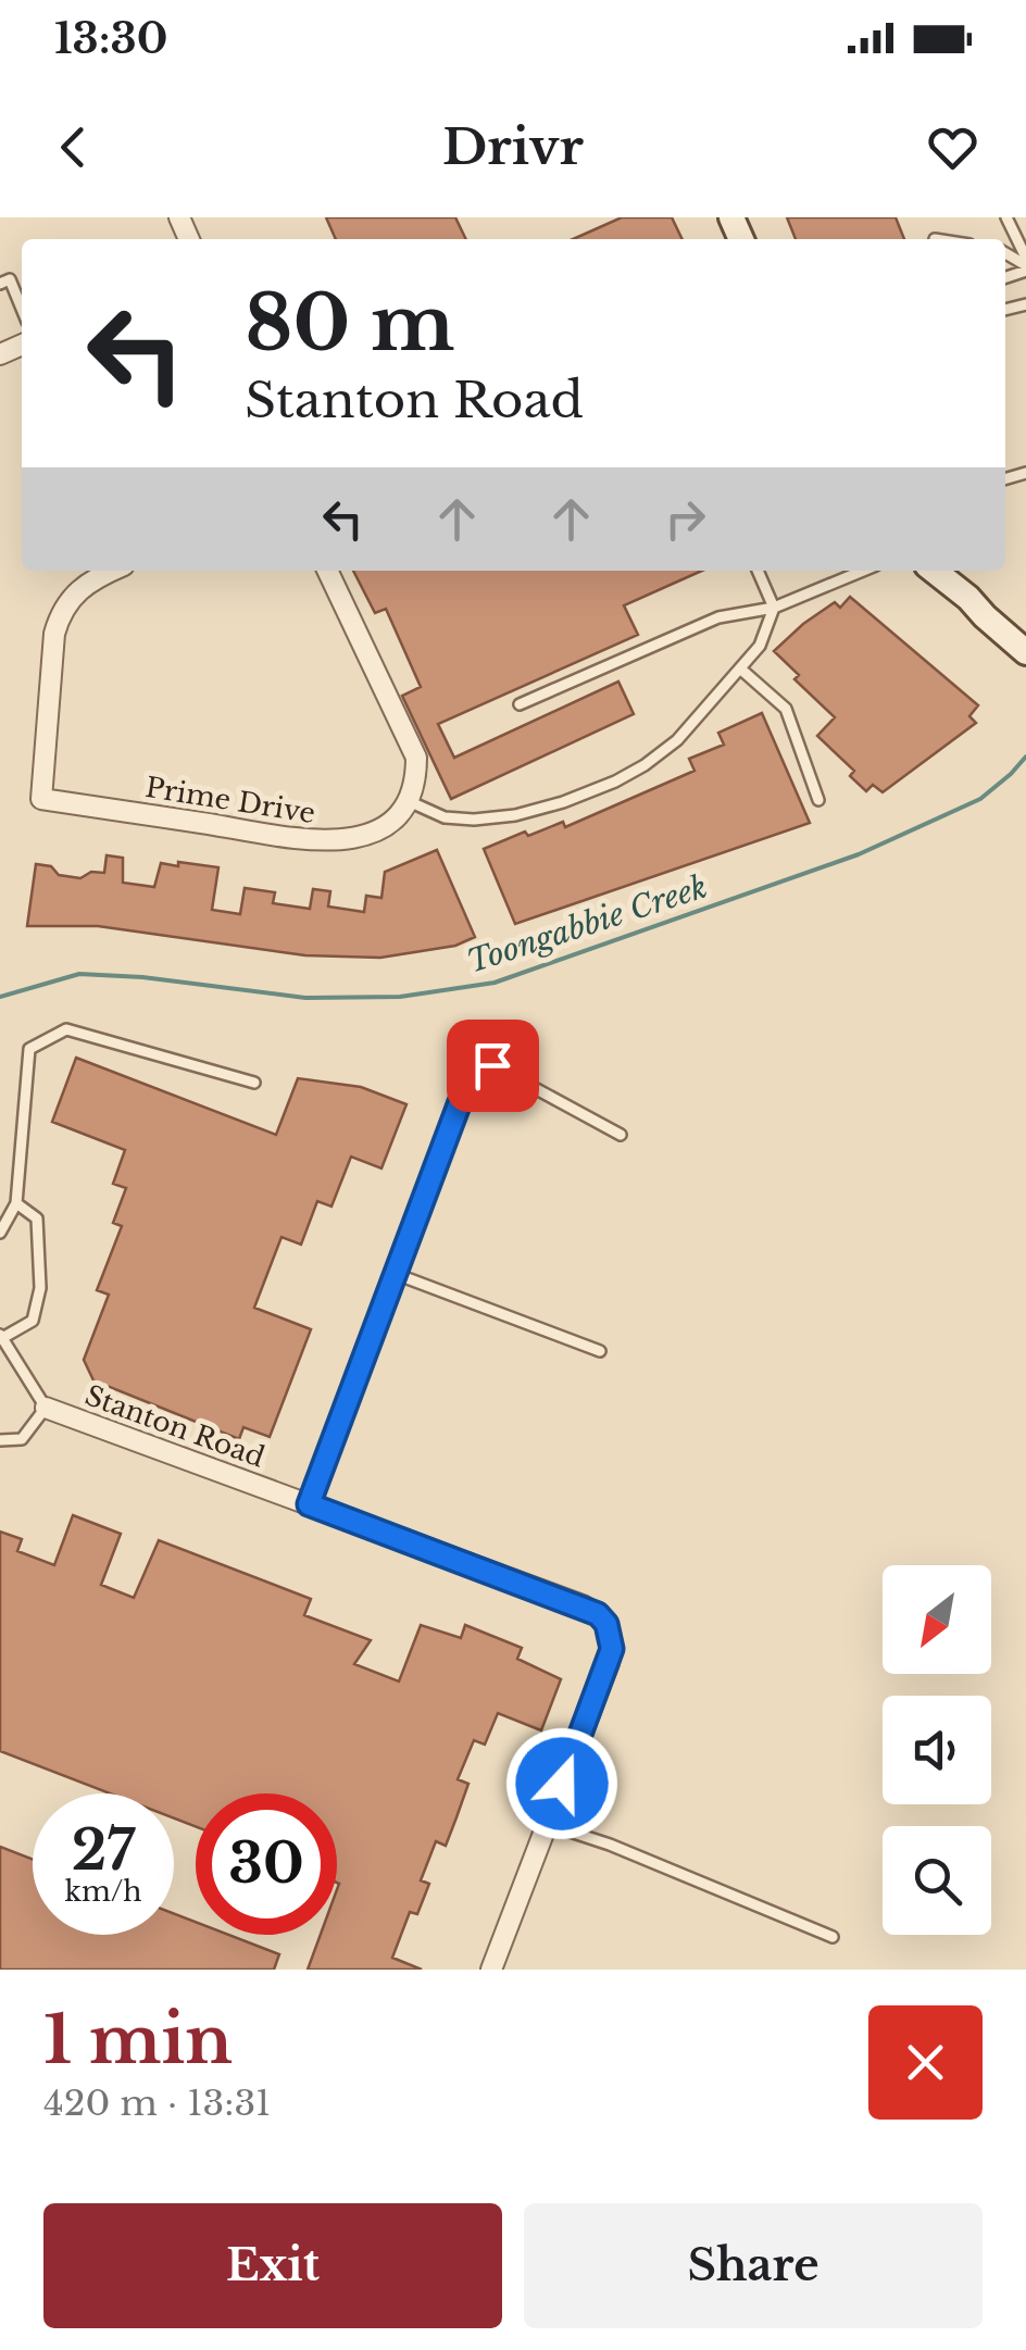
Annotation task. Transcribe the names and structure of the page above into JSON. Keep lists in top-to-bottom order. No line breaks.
{"streets":{"street":["Prime Drive","Stanton Road"]},"water":["Toongabbie Creek"],"north":"bottom left","page":{"status":"13:30","header":"Drivr","turn":["80 m","Stanton Road"],"speed":"27 km/h","limit":"30","heading":["1 min","420 m · 13:31"],"buttons":["Exit","Share"]}}
